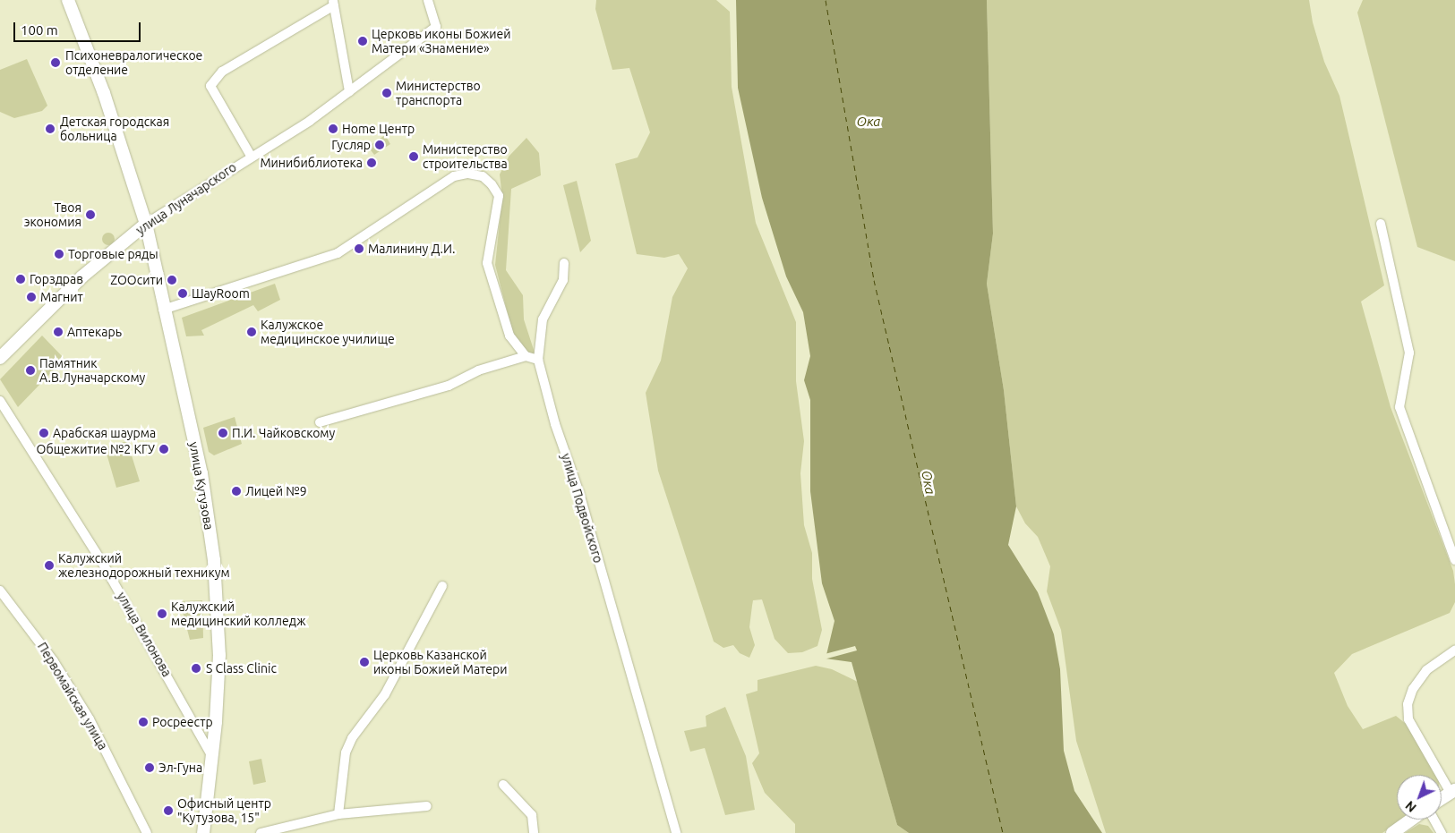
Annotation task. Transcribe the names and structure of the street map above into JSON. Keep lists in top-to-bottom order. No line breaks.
{"streets":{"main road":["улица Луначарского","улица Кутузова"],"street":["улица Подвойского","улица Вилонова","Первомайская улица"]},"crossings":[["улица Луначарского","улица Кутузова"],["улица Кутузова","улица Вилонова"]],"water":["Ока"],"places":["Церковь иконы Божией Матери «Знамение»","Психоневралогическое отделение","Министерство транспорта","Детская городская больница","Home Центр","Гусляр","Министерство строительства","Минибиблиотека","Твоя экономия","Малинину Д.И.","Торговые ряды","Горздрав","ZOOсити","ШауRoom","Магнит","Аптекарь","Калужское медицинское училище","Памятник А.В.Луначарскому","Арабская шаурма","П.И. Чайковскому","Общежитие №2 КГУ","Лицей №9","Калужский железнодорожный техникум","Калужский медицинский колледж","Церковь Казанской иконы Божией Матери","S Class Clinic","Росреестр","Эл-Гуна","Офисный центр \"Кутузова, 15\""],"scale_bar":"100 m","north":"bottom left"}
